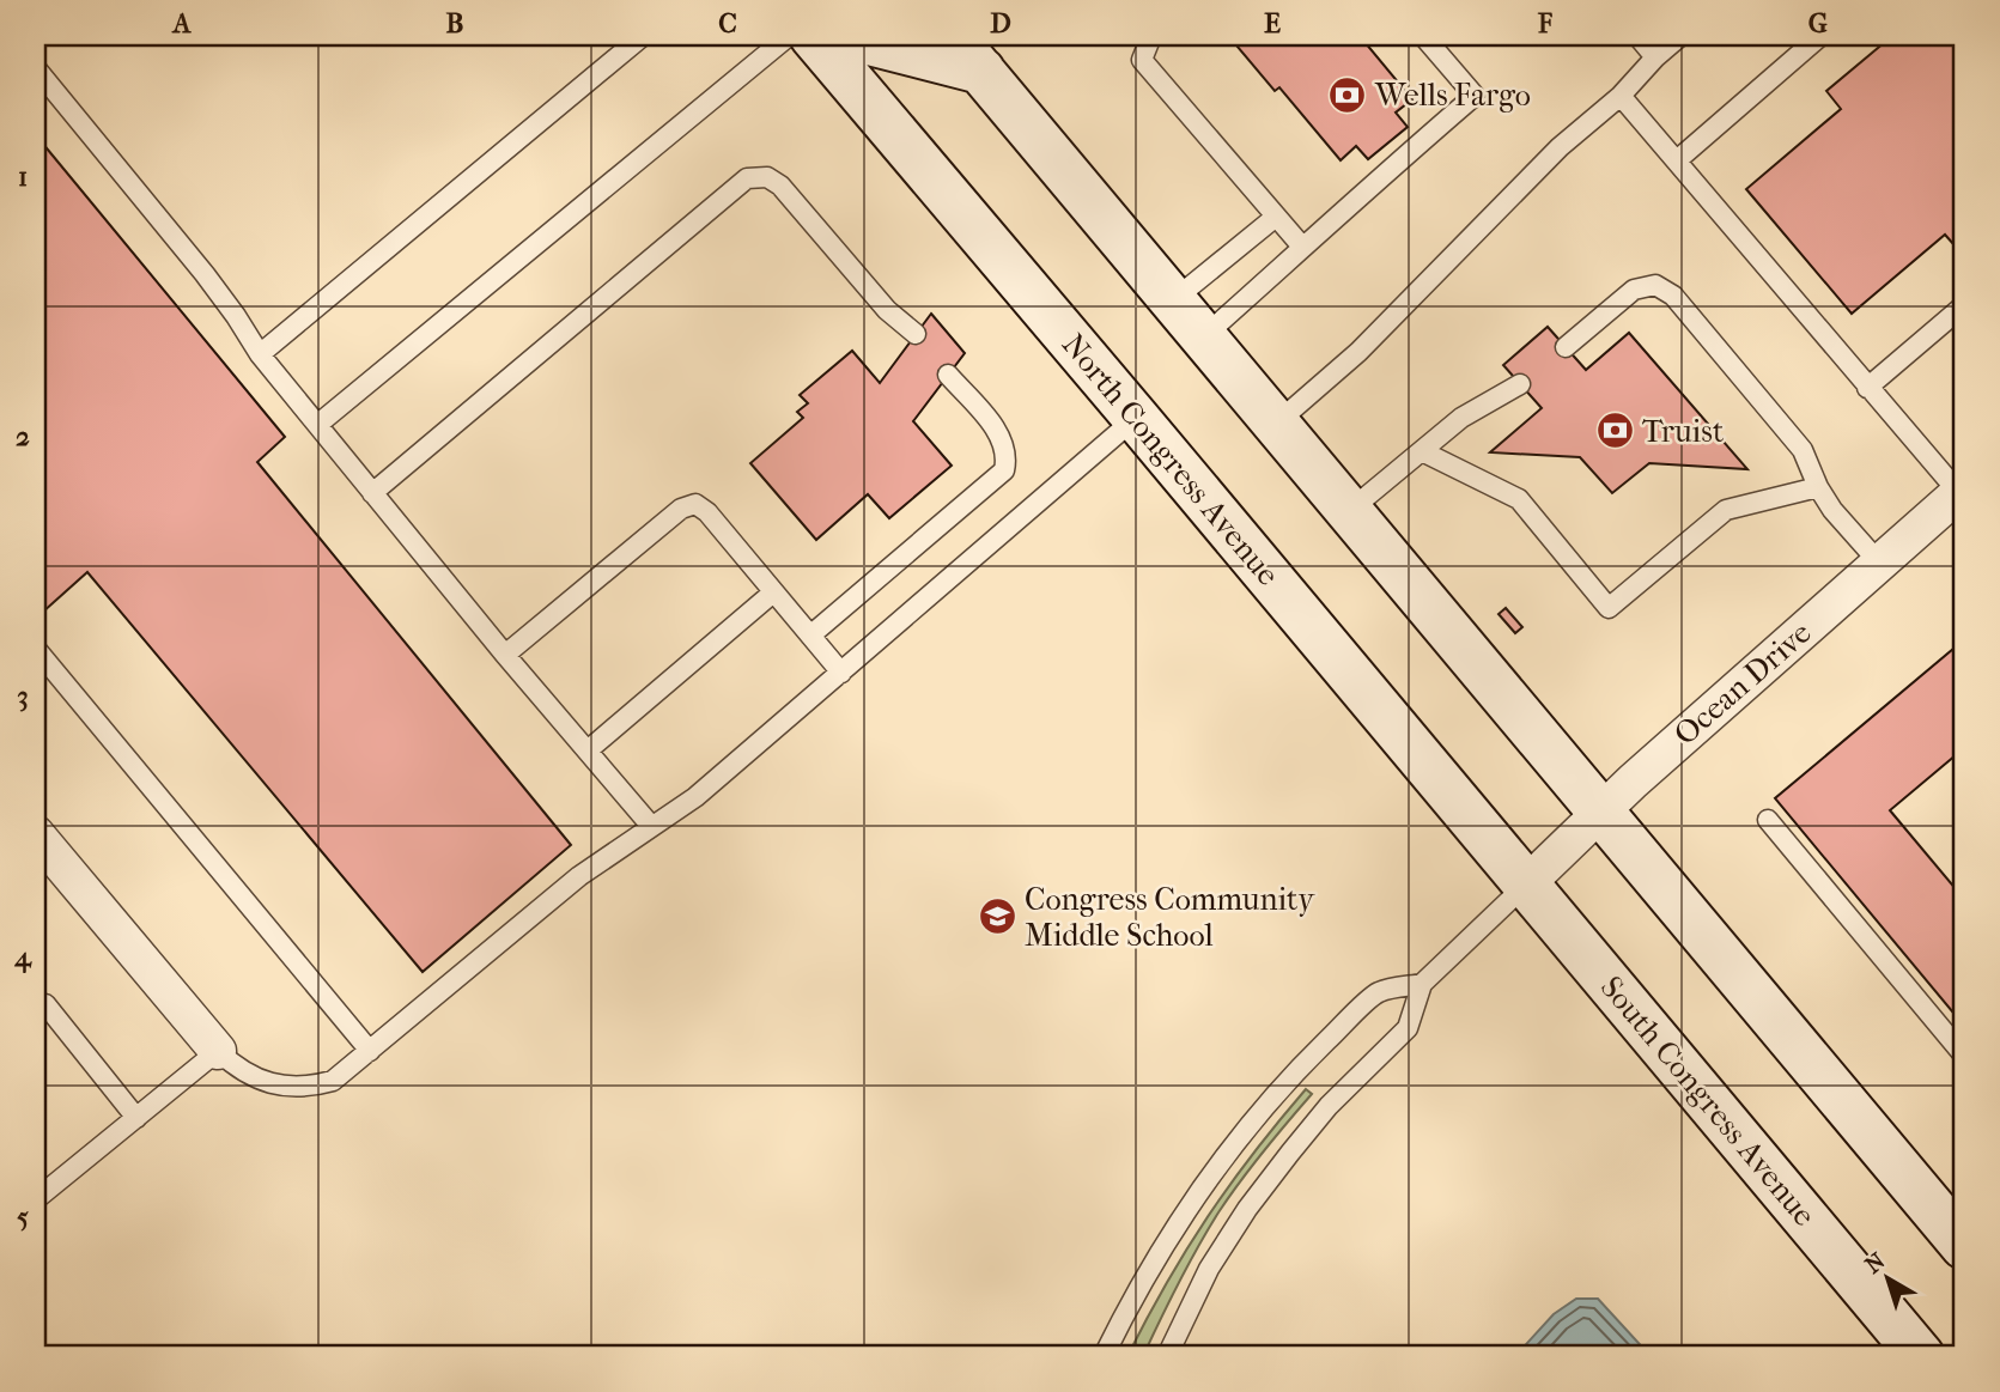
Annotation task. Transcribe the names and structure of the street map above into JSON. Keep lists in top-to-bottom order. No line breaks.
{"streets":{"main road":["North Congress Avenue","South Congress Avenue"],"street":["Ocean Drive"]},"crossings":[["North Congress Avenue","Ocean Drive"],["North Congress Avenue","South Congress Avenue"],["Ocean Drive","South Congress Avenue"]],"places":{"bank":["Wells Fargo","Truist"],"school or university":["Congress Community Middle School"]},"north":"top left","grid":{"columns":["A","B","C","D","E","F","G"],"rows":["1","2","3","4","5"]}}
